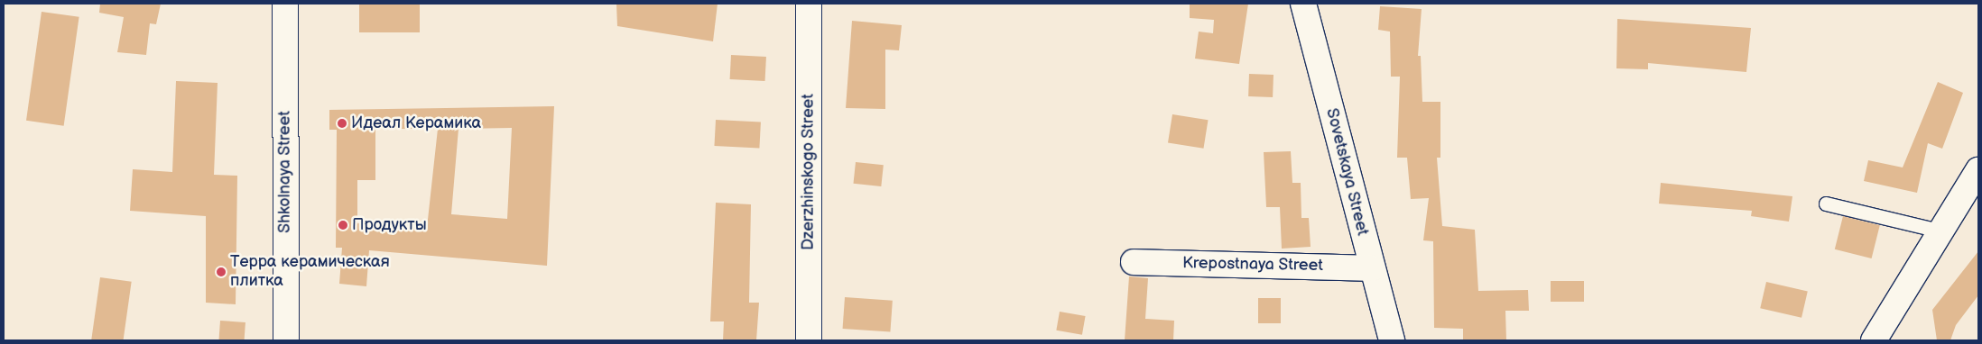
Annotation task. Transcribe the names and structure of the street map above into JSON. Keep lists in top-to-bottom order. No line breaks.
{"streets":{"street":["Shkolnaya Street","Dzerzhinskogo Street","Sovetskaya Street","Krepostnaya Street"]},"crossings":[["Sovetskaya Street","Krepostnaya Street"]],"places":["Идеал Керамика","Продукты","Терра керамическая плитка"]}
